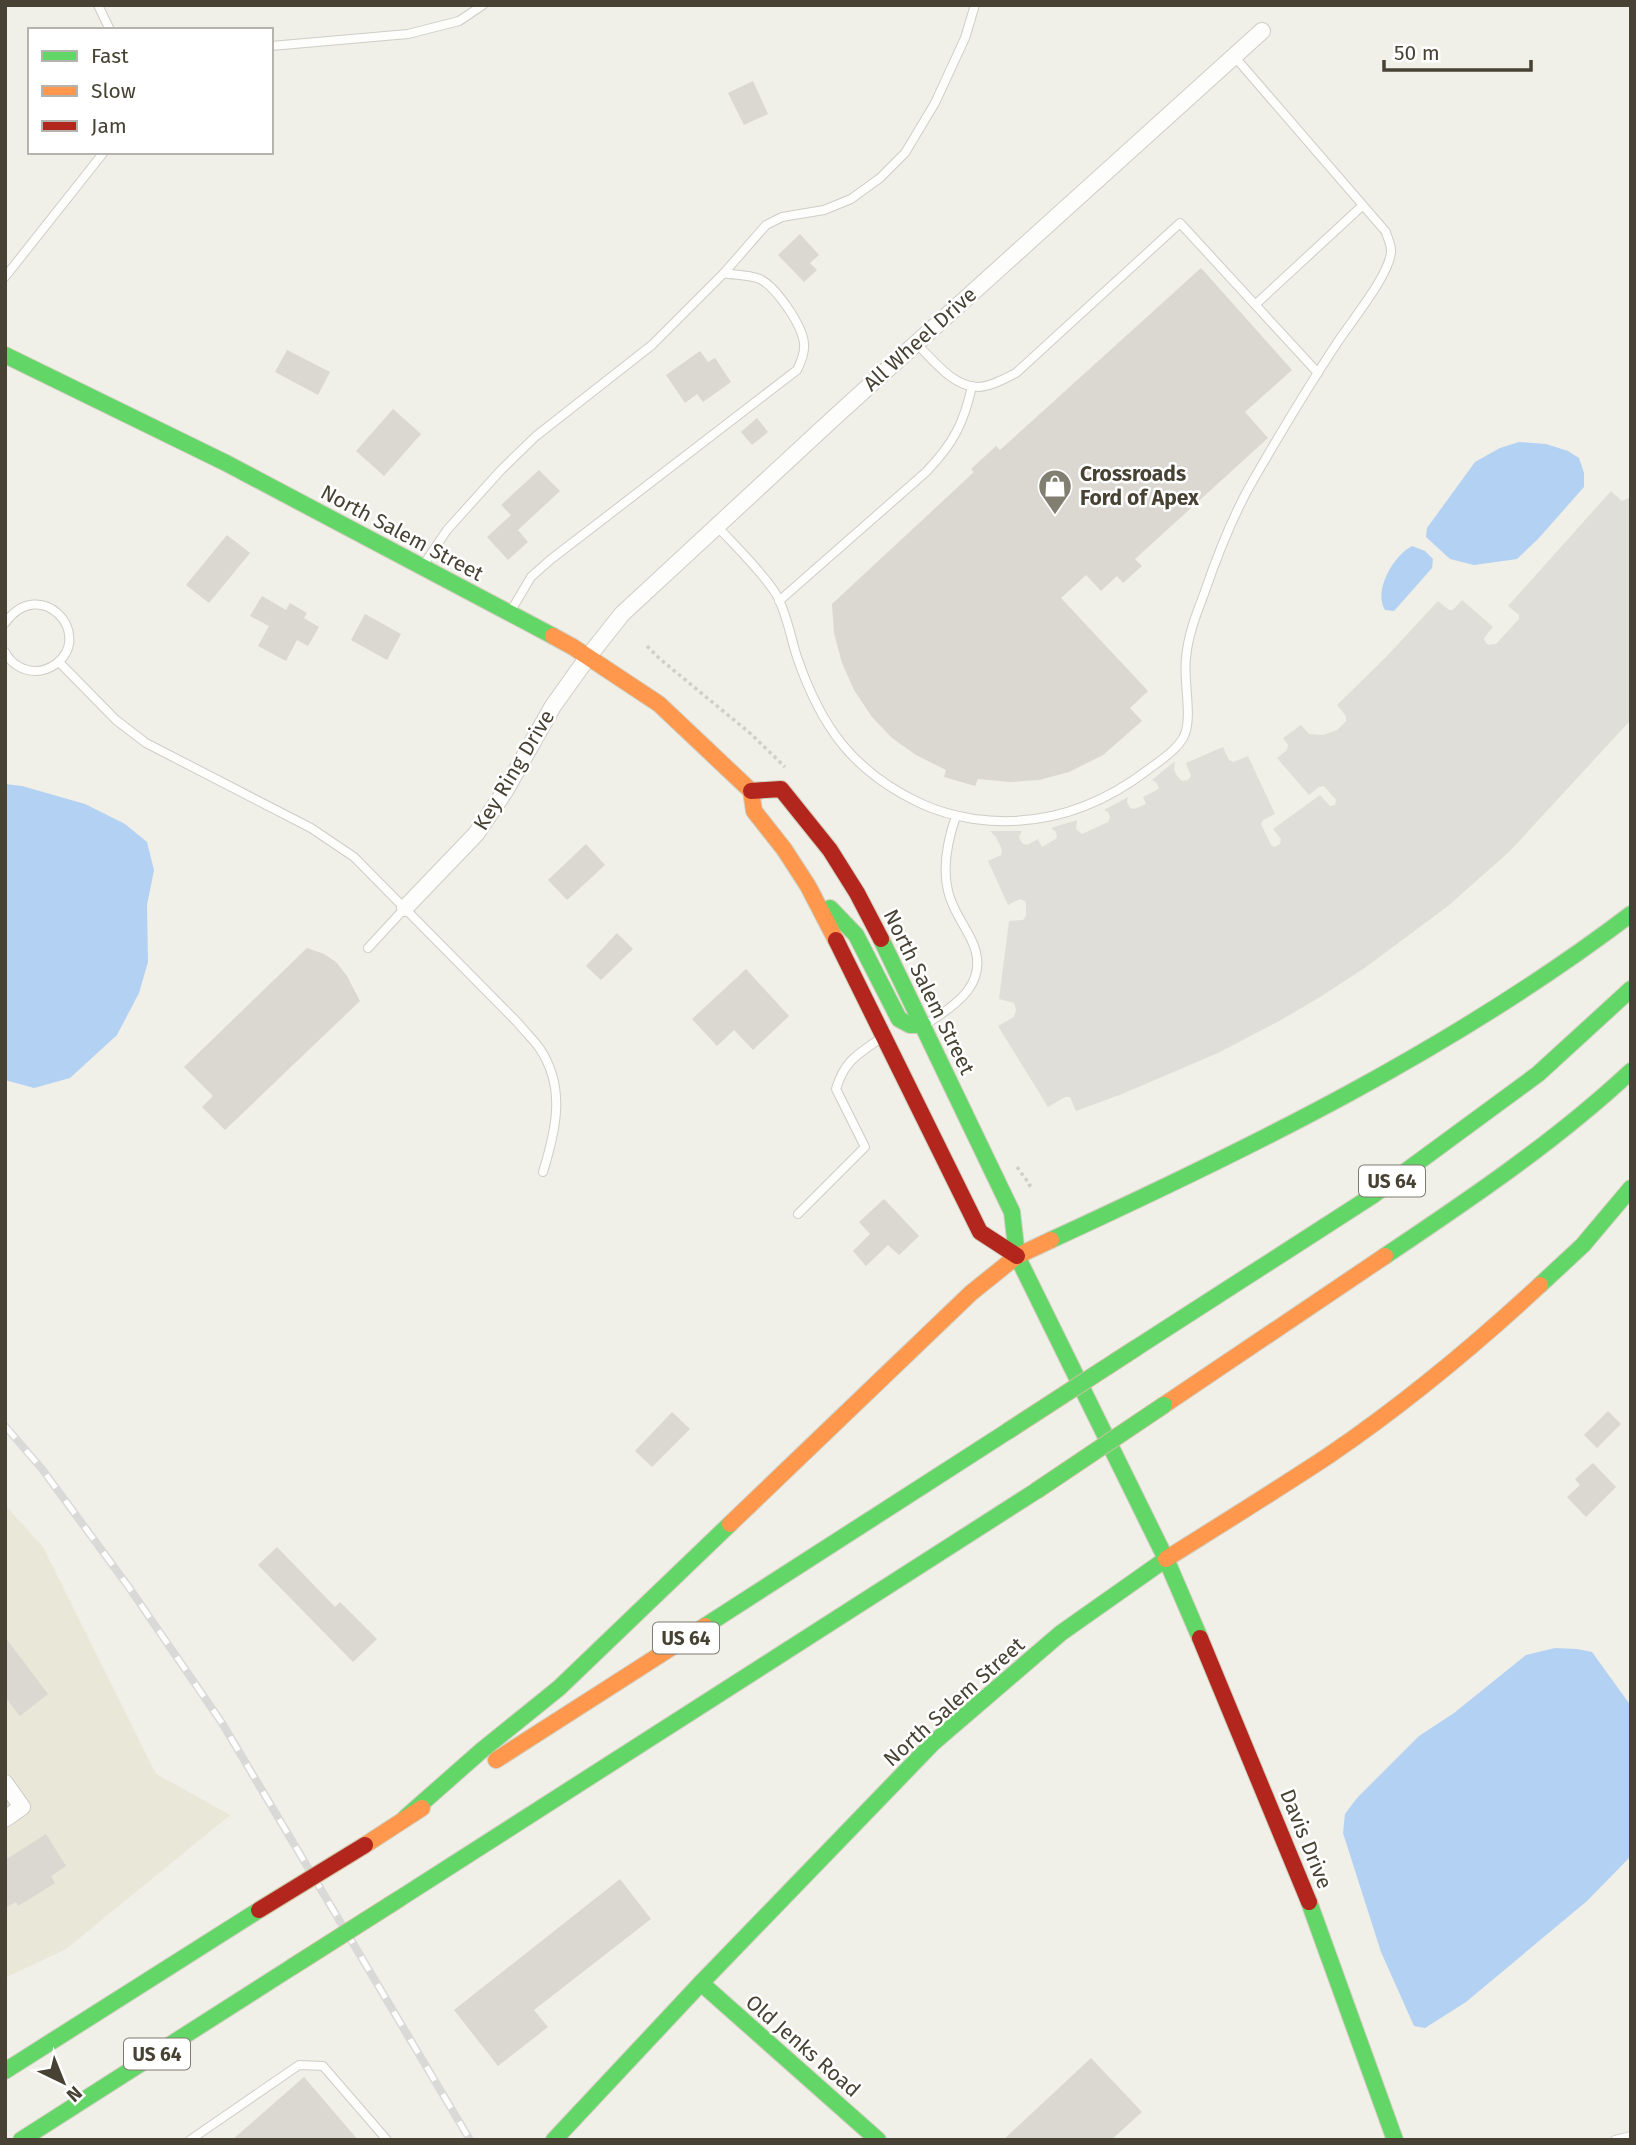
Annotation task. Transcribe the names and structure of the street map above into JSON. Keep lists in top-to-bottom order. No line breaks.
{"streets":{"main road":["North Salem Street","US 64","Davis Drive","Old Jenks Road"],"street":["All Wheel Drive","Key Ring Drive"]},"crossings":[["All Wheel Drive","North Salem Street"],["All Wheel Drive","Key Ring Drive"],["North Salem Street","Key Ring Drive"],["North Salem Street","Davis Drive"],["North Salem Street","Old Jenks Road"]],"places":{"shop":["Crossroads Ford of Apex"]},"legend":["Fast","Slow","Jam"],"scale_bar":"50 m","north":"bottom right"}
